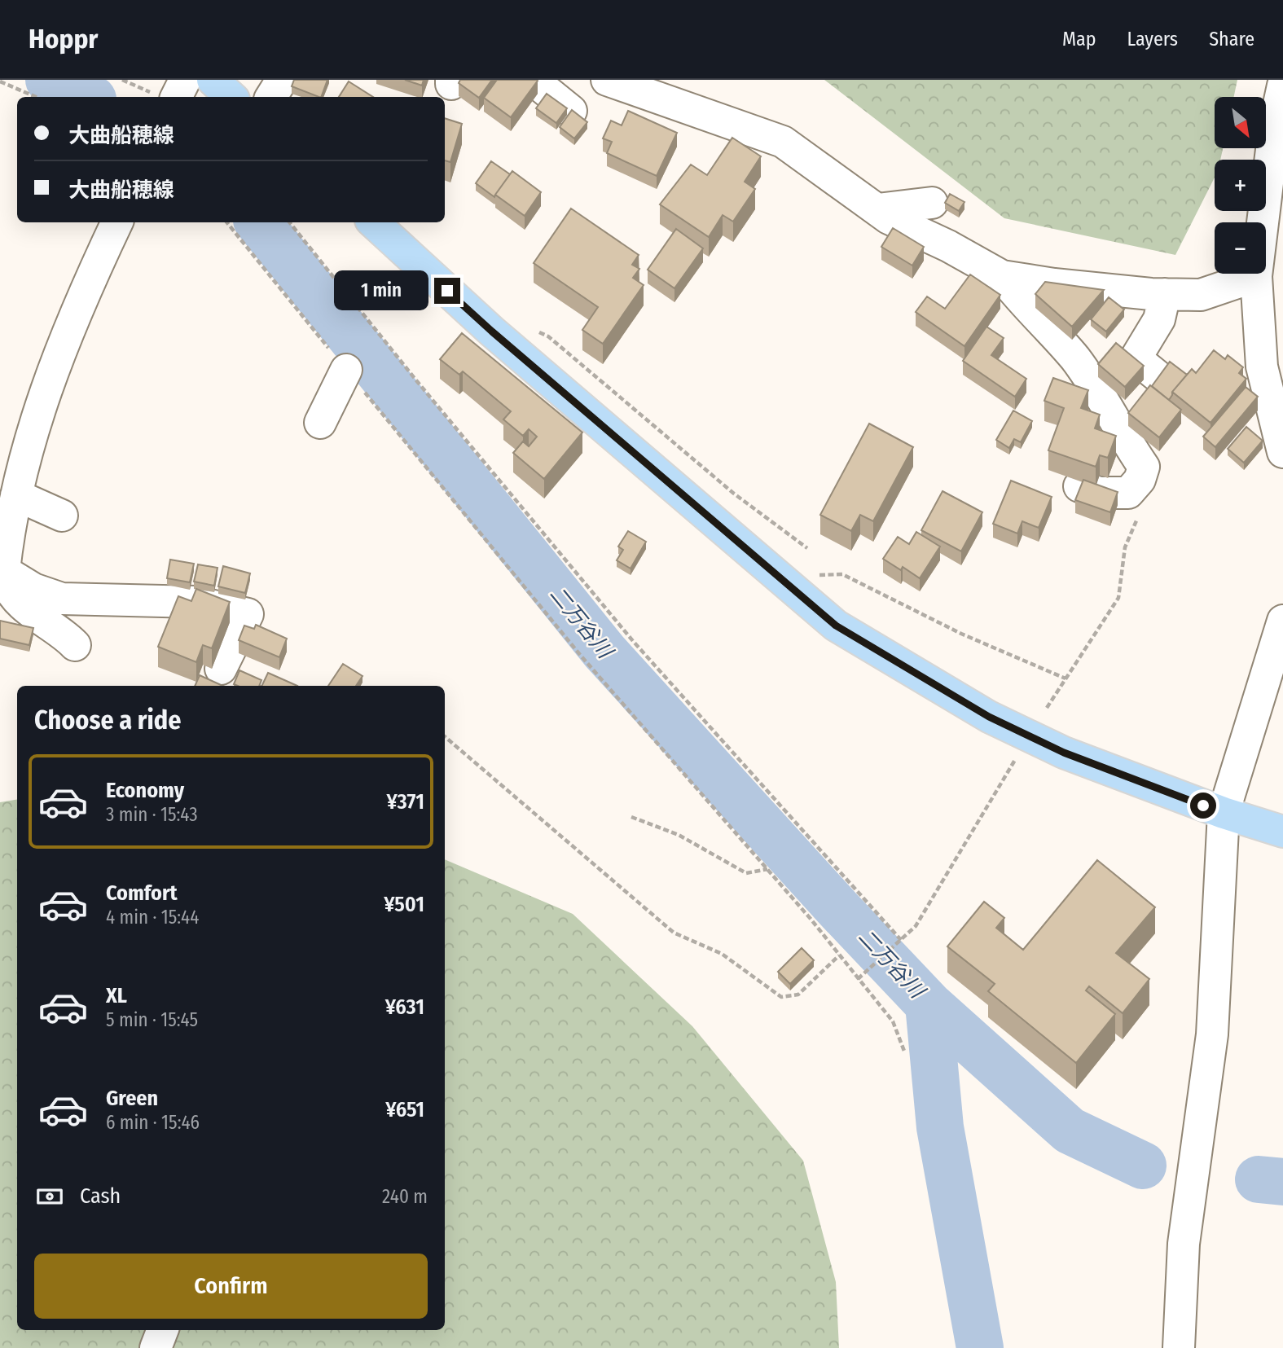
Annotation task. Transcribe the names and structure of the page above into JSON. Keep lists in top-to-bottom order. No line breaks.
{"water":["二万谷川"],"north":"bottom right","page":{"header":"Hoppr","nav":["Map","Layers","Share"],"map_buttons":["+","−"],"banner":["大曲船穂線","大曲船穂線"],"bubble":"1 min","heading":"Choose a ride","list":[{"name":"Economy","note":"3 min · 15:43","value":"¥371"},{"name":"Comfort","note":"4 min · 15:44","value":"¥501"},{"name":"XL","note":"5 min · 15:45","value":"¥631"},{"name":"Green","note":"6 min · 15:46","value":"¥651"}],"pay":["Cash","240 m"],"buttons":"Confirm"}}
